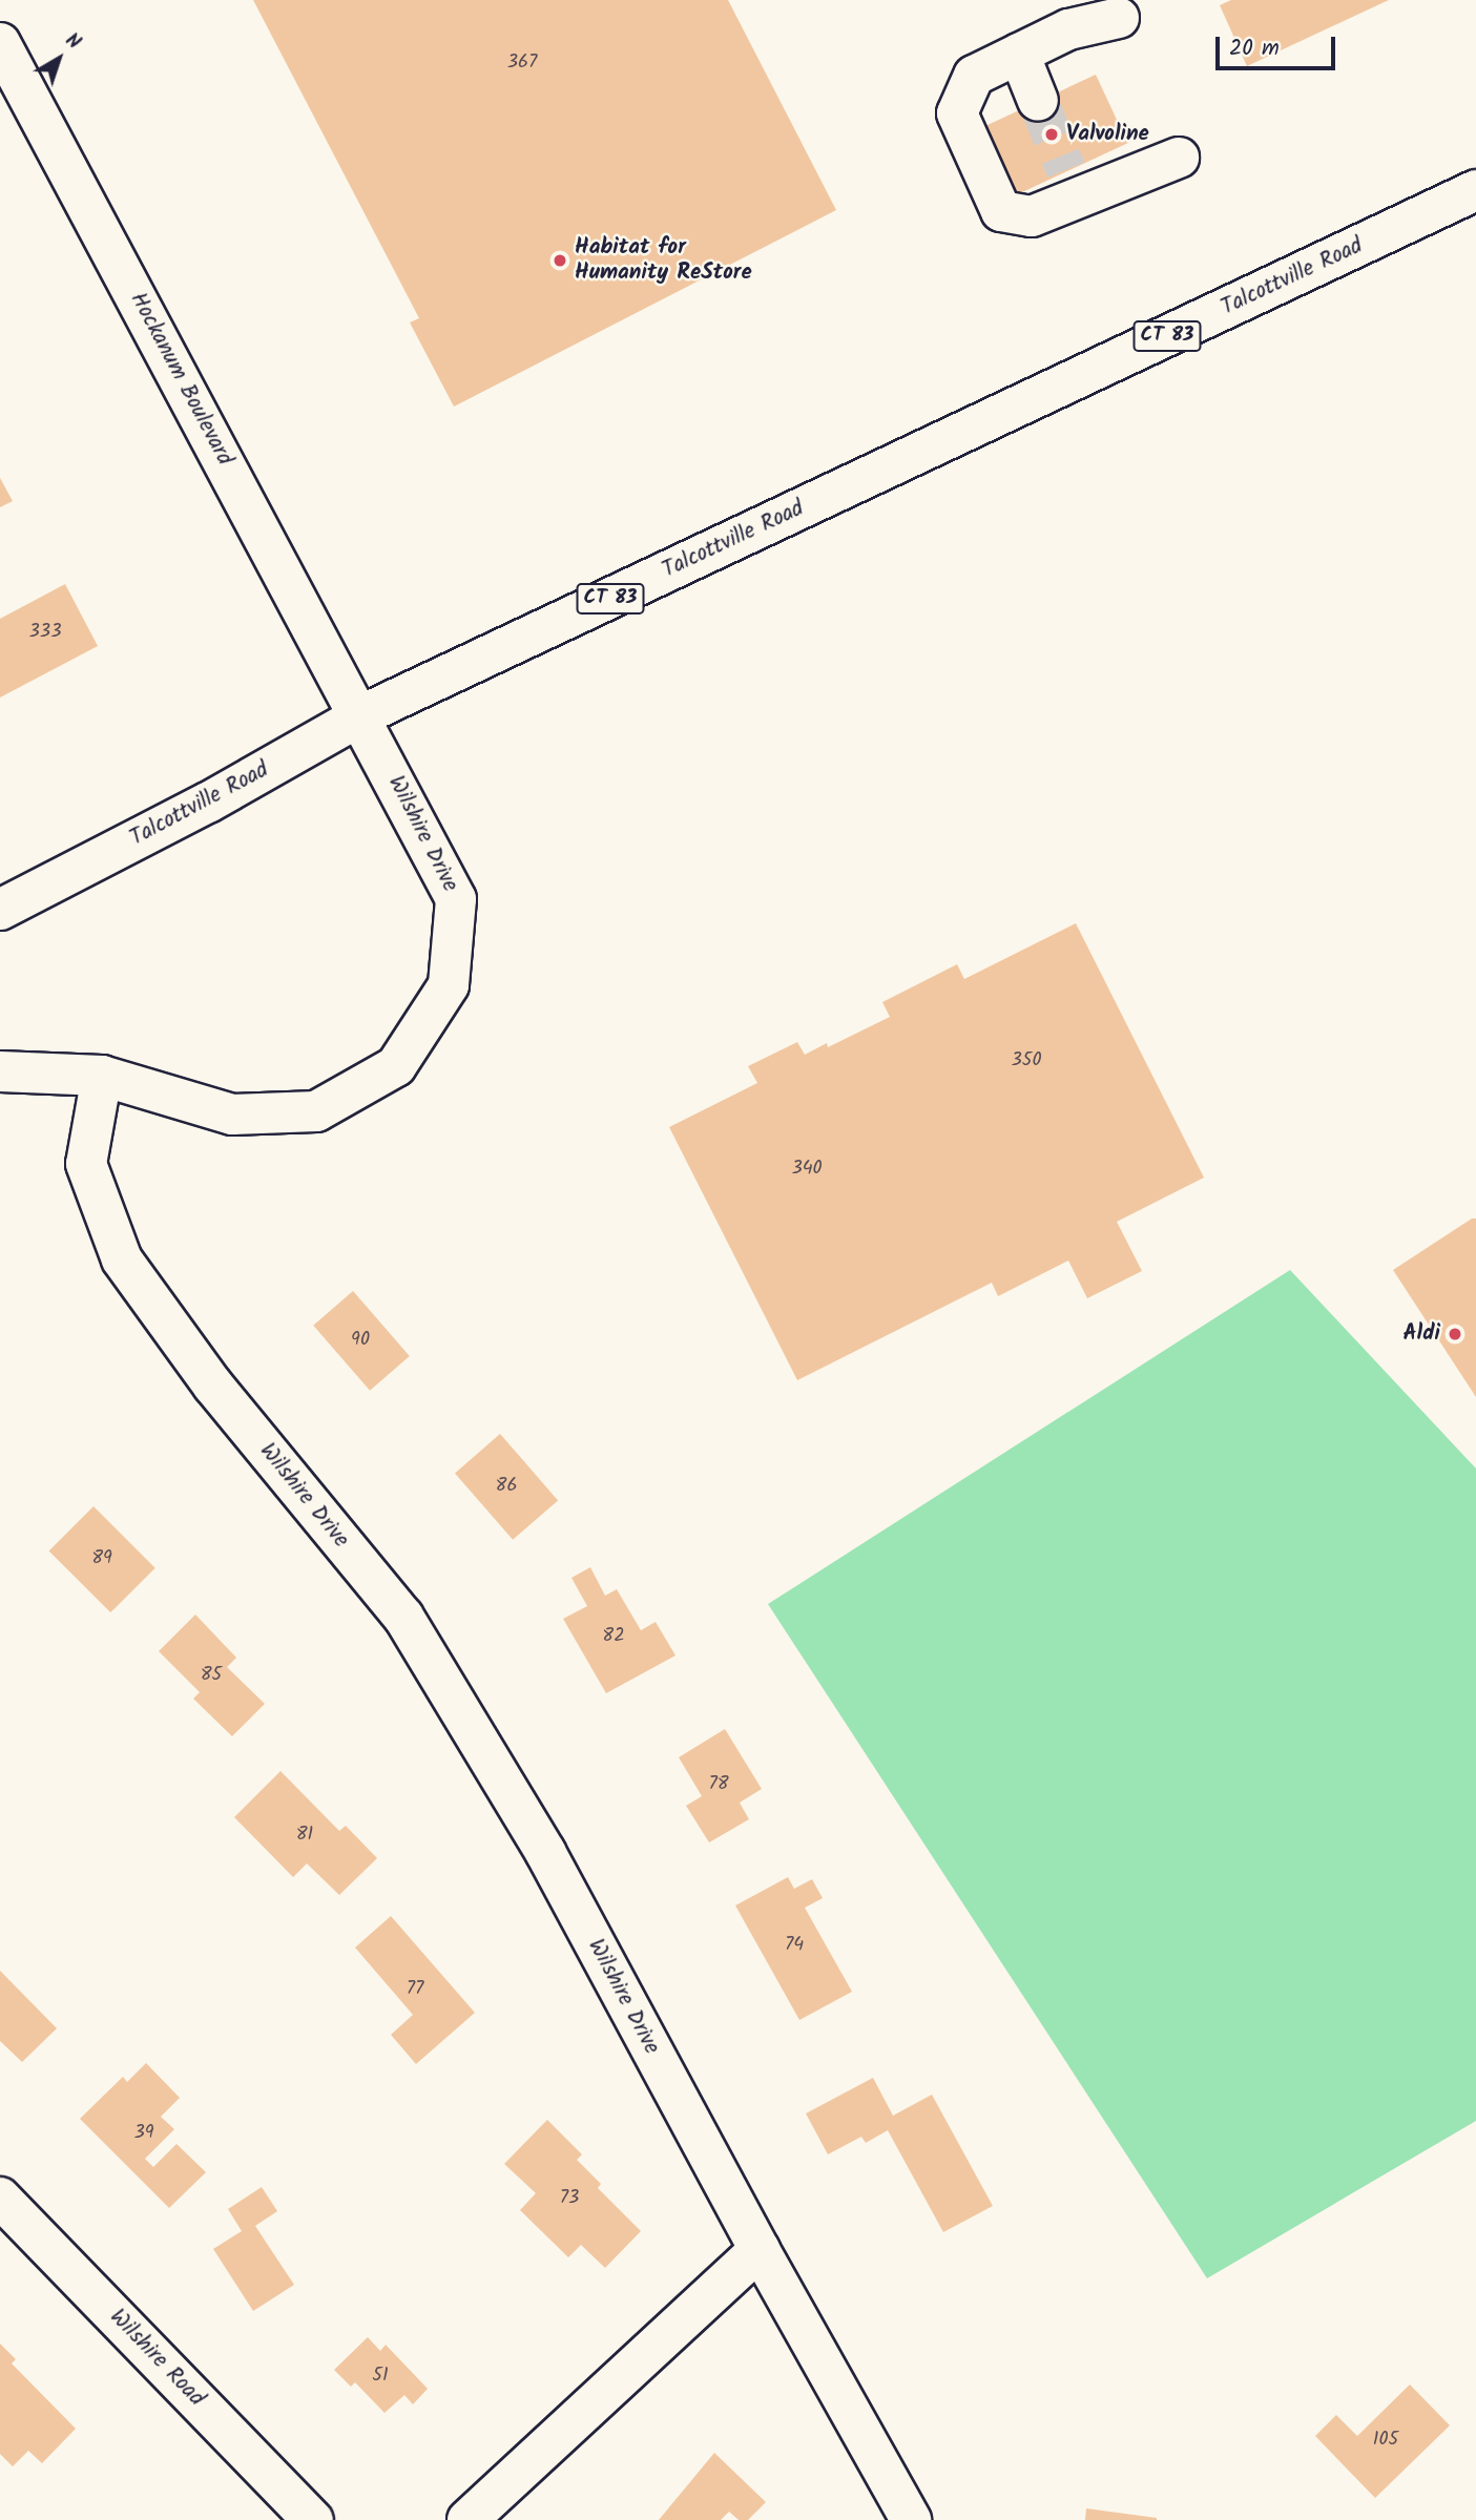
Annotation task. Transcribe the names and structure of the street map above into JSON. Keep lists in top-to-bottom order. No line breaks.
{"streets":{"street":["Talcottville Road","CT 83","Hockanum Boulevard","Wilshire Drive","Wilshire Road"]},"crossings":[["Talcottville Road","Hockanum Boulevard"],["Talcottville Road","Wilshire Drive"],["Hockanum Boulevard","Wilshire Drive"]],"places":["Valvoline","Habitat for Humanity ReStore","Aldi"],"house_numbers":["367","333","350","340","90","86","89","82","85","78","81","74","77","39","73","51","105"],"scale_bar":"20 m","north":"top right"}
